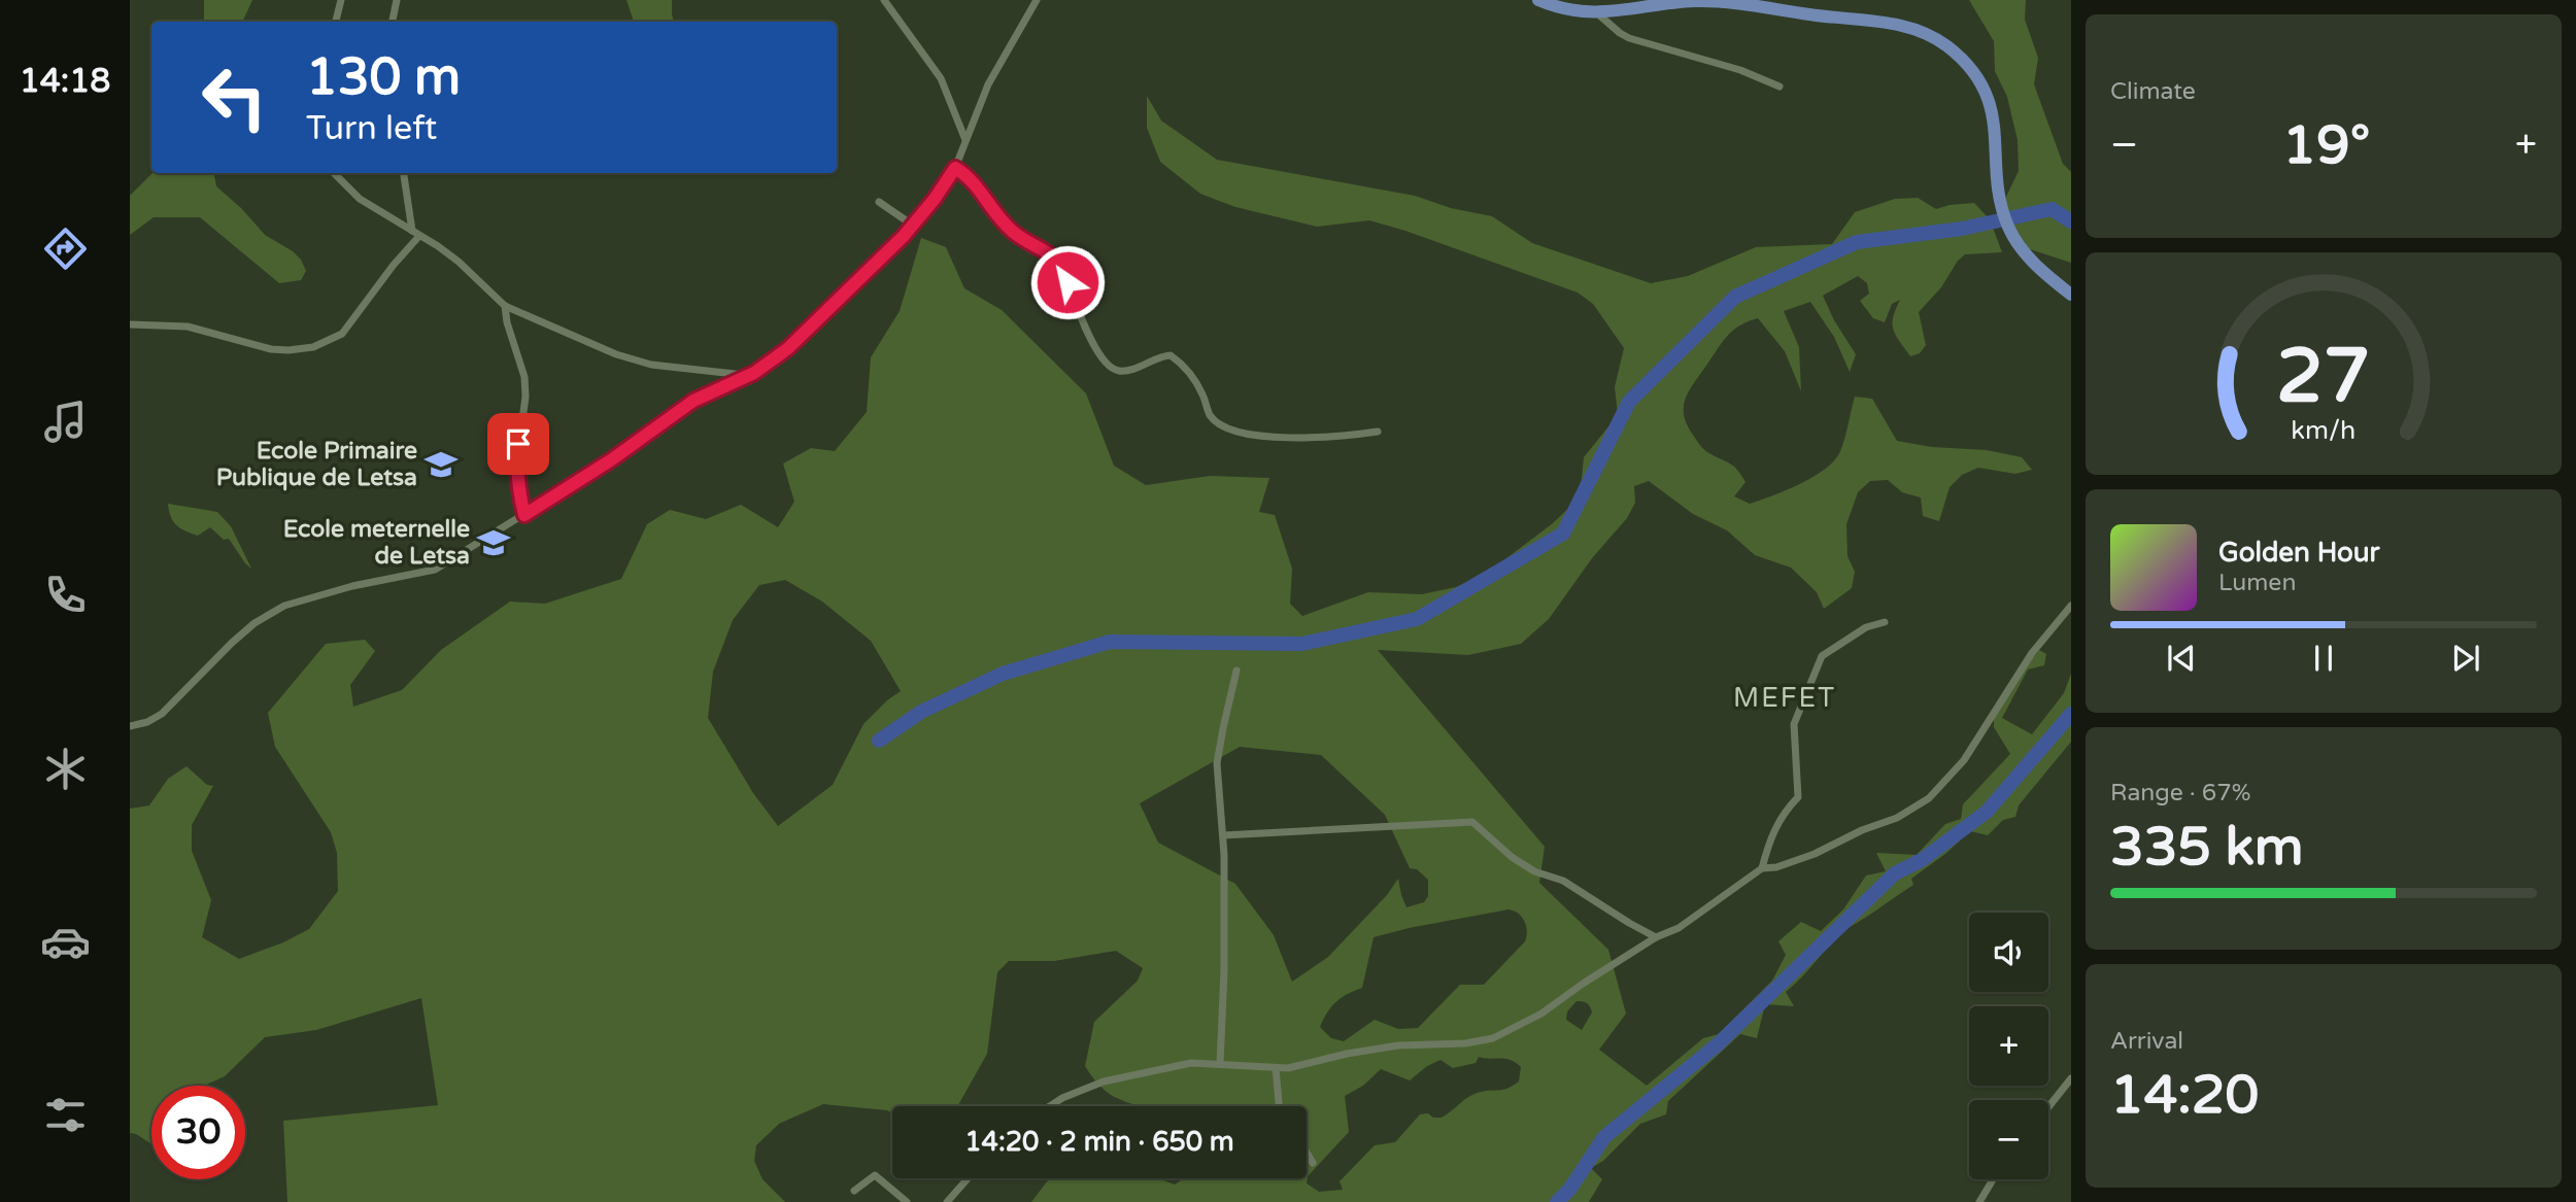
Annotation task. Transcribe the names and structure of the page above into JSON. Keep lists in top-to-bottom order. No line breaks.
{"districts":["MEFET"],"places":{"school or university":["Ecole Primaire Publique de Letsa","Ecole meternelle de Letsa"]},"page":{"tabs":"14:18","tile":["Climate",["Range · 67%","335 km"],["Arrival","14:20"]],"turn":["130 m","Turn left"],"heat":["−","19°","+"],"song":["Golden Hour","Lumen"],"map_buttons":["+","−"],"limit":"30","trip":"14:20 · 2 min · 650 m","gauge":["27","km/h"]}}
